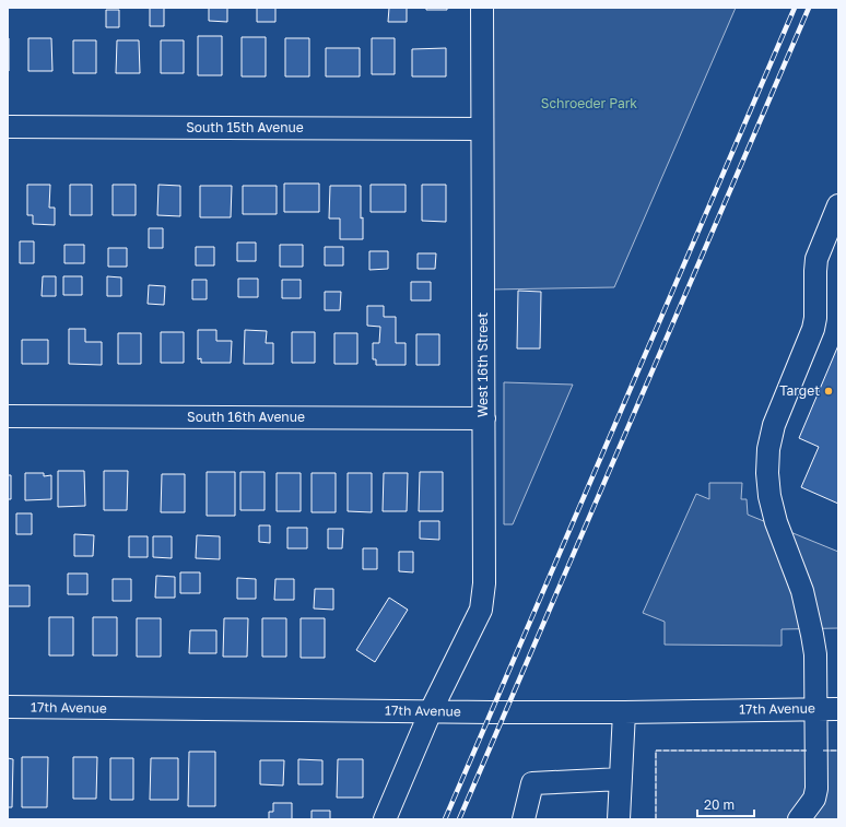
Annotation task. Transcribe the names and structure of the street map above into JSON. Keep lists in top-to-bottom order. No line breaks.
{"streets":{"street":["South 15th Avenue","West 16th Street","South 16th Avenue","17th Avenue"]},"crossings":[["South 15th Avenue","West 16th Street"],["West 16th Street","South 16th Avenue"],["West 16th Street","17th Avenue"]],"parks":["Schroeder Park"],"places":["Target"],"scale_bar":"20 m"}
